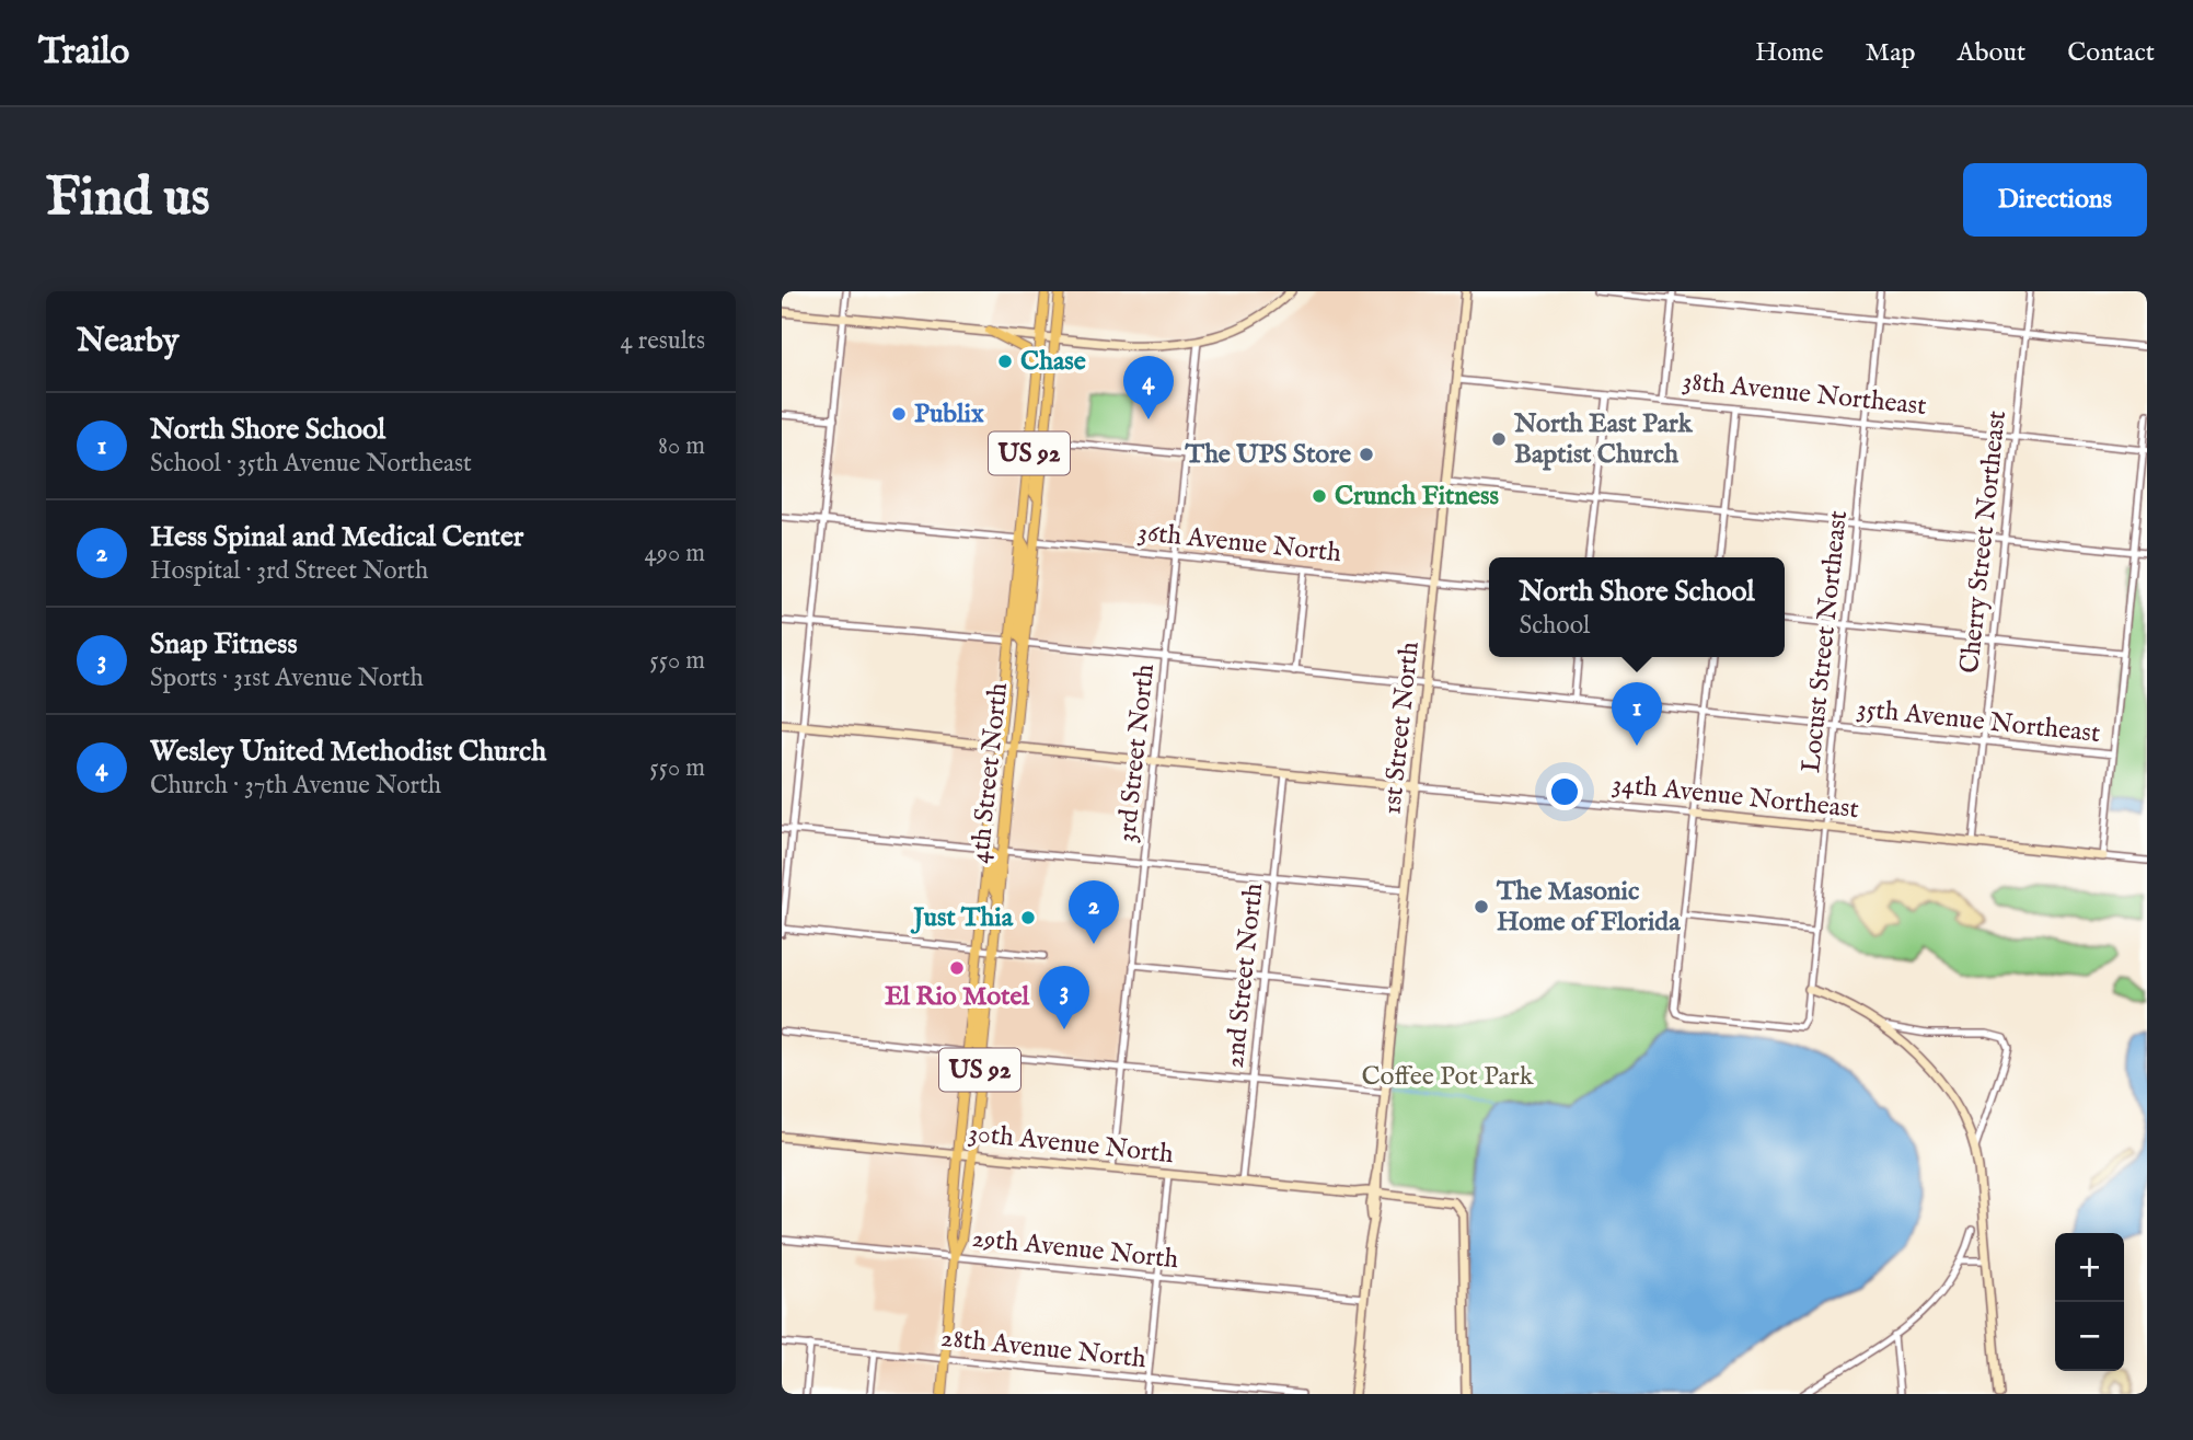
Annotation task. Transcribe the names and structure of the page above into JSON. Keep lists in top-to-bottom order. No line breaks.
{"streets":{"main road":["US 92","4th Street North"],"street":["38th Avenue Northeast","Cherry Street Northeast","36th Avenue North","Locust Street Northeast","35th Avenue Northeast","1st Street North","3rd Street North","34th Avenue Northeast","2nd Street North","30th Avenue North","29th Avenue North","28th Avenue North"]},"crossings":[["38th Avenue Northeast","Cherry Street Northeast"],["38th Avenue Northeast","Locust Street Northeast"],["38th Avenue Northeast","1st Street North"],["Cherry Street Northeast","35th Avenue Northeast"],["Cherry Street Northeast","34th Avenue Northeast"],["36th Avenue North","1st Street North"],["36th Avenue North","3rd Street North"],["36th Avenue North","4th Street North"],["Locust Street Northeast","35th Avenue Northeast"],["Locust Street Northeast","34th Avenue Northeast"],["35th Avenue Northeast","1st Street North"],["35th Avenue Northeast","3rd Street North"],["35th Avenue Northeast","4th Street North"],["1st Street North","34th Avenue Northeast"],["1st Street North","30th Avenue North"],["1st Street North","29th Avenue North"],["3rd Street North","34th Avenue Northeast"],["3rd Street North","30th Avenue North"],["4th Street North","34th Avenue Northeast"],["4th Street North","30th Avenue North"],["4th Street North","29th Avenue North"],["4th Street North","28th Avenue North"],["34th Avenue Northeast","2nd Street North"],["2nd Street North","30th Avenue North"]],"parks":["Coffee Pot Park"],"places":["Chase","Publix","North East Park Baptist Church","The UPS Store","Crunch Fitness","The Masonic Home of Florida","Just Thia","El Rio Motel"],"page":{"header":"Trailo","nav":["Home","Map","About","Contact"],"buttons":"Directions","title":"Find us","heading":["Nearby","4 results"],"pins":["4","1","2","3"],"list":[{"mark":"1","name":"North Shore School","note":"School · 35th Avenue Northeast","value":"80 m"},{"mark":"2","name":"Hess Spinal and Medical Center","note":"Hospital · 3rd Street North","value":"490 m"},{"mark":"3","name":"Snap Fitness","note":"Sports · 31st Avenue North","value":"550 m"},{"mark":"4","name":"Wesley United Methodist Church","note":"Church · 37th Avenue North","value":"550 m"}],"popup":["North Shore School","School"],"map_buttons":["+","−"]}}
